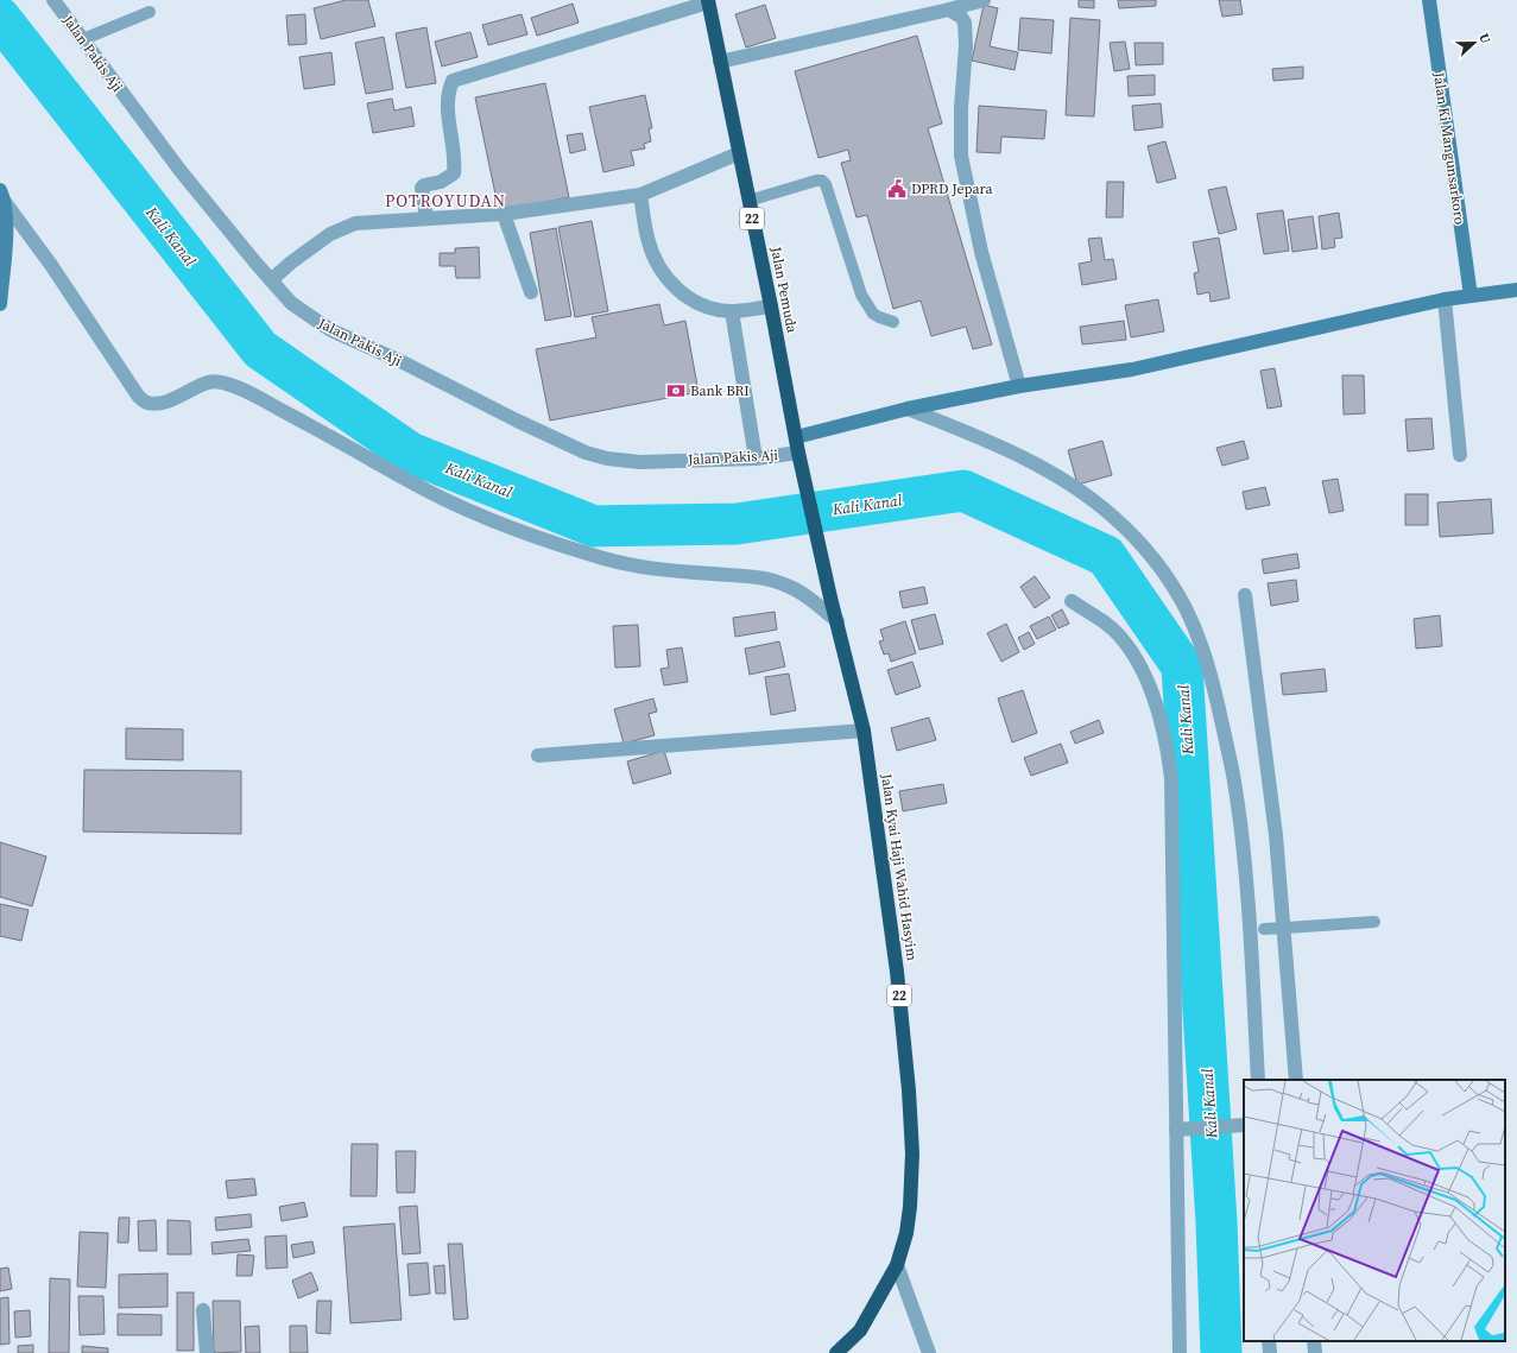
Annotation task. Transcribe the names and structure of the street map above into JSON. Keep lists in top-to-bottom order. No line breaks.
{"streets":{"highway":["22","Jalan Pemuda","Jalan Kyai Haji Wahid Hasyim"],"main road":["Jalan Ki Mangunsarkoro"],"street":["Jalan Pakis Aji"]},"crossings":[["Jalan Pakis Aji","Jalan Pemuda"],["Jalan Pemuda","Jalan Kyai Haji Wahid Hasyim"]],"districts":["POTROYUDAN"],"water":["Kali Kanal"],"places":{"public building":["DPRD Jepara"],"bank":["Bank BRI"]},"north":"right"}
